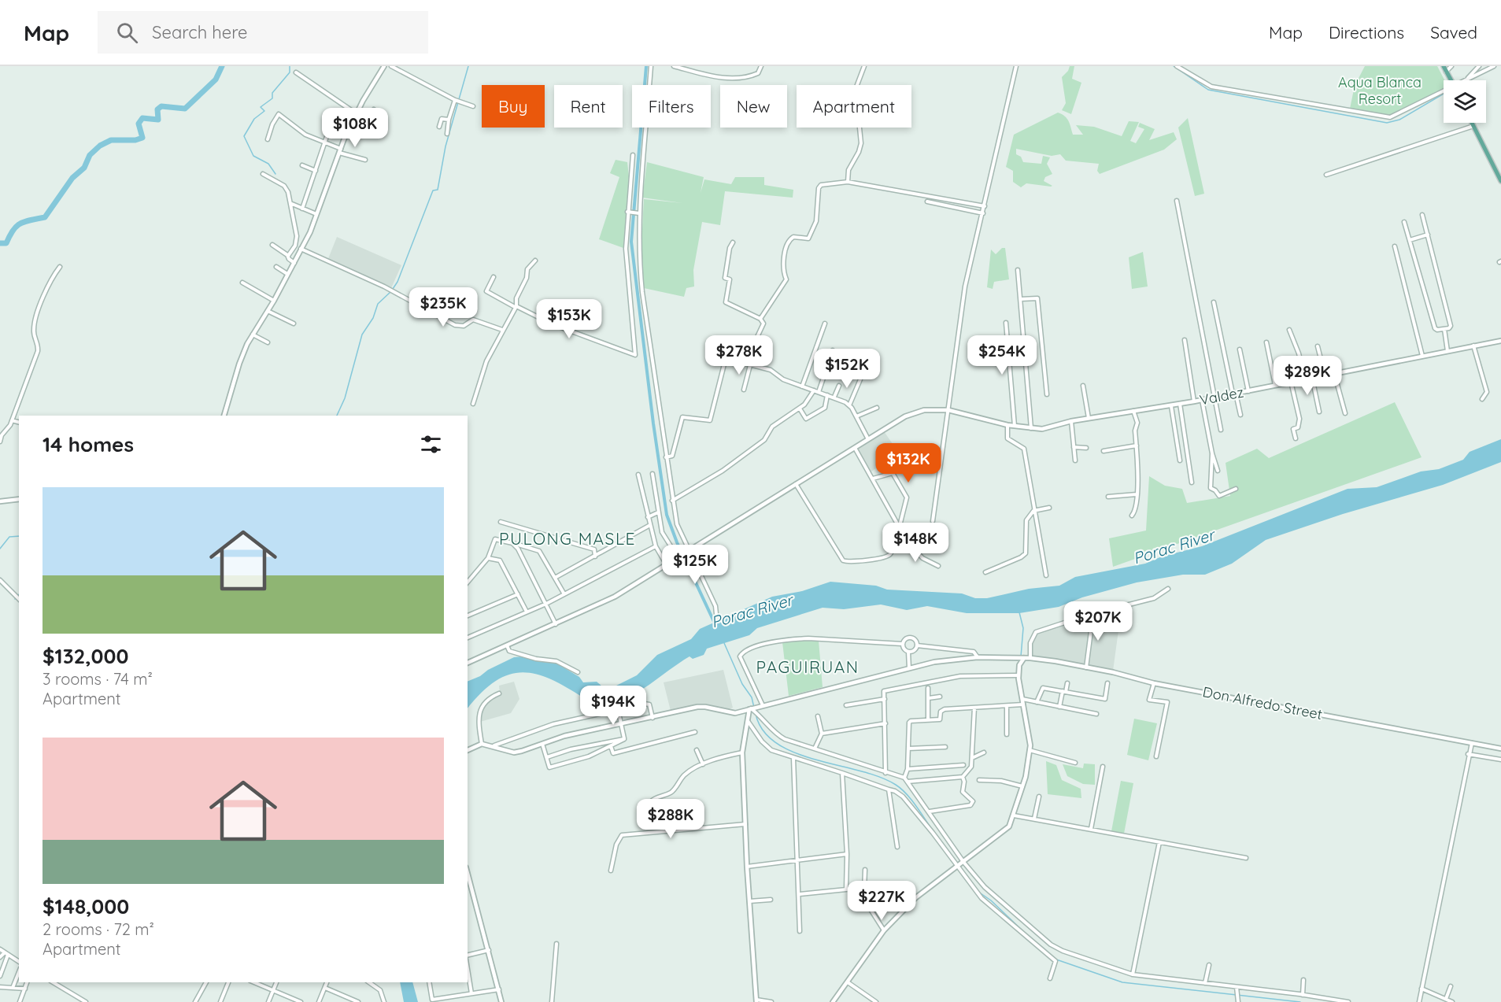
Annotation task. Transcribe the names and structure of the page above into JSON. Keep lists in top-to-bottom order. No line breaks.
{"streets":{"street":["Valdez","Don Alfredo Street"]},"districts":["PULONG MASLE","PAGUIRUAN"],"water":["Porac River"],"parks":["Aqua Blanca Resort"],"page":{"header":"Map","search":"Search here","nav":["Map","Directions","Saved"],"chip":["Buy","Rent","Filters","New","Apartment"],"price":["$108K","$235K","$153K","$278K","$254K","$152K","$289K","$132K","$148K","$125K","$207K","$194K","$288K","$227K"],"heading":"14 homes","list":[{"name":"$132,000","note":"3 rooms · 74 m² · Apartment"},{"name":"$148,000","note":"2 rooms · 72 m² · Apartment"}]}}
